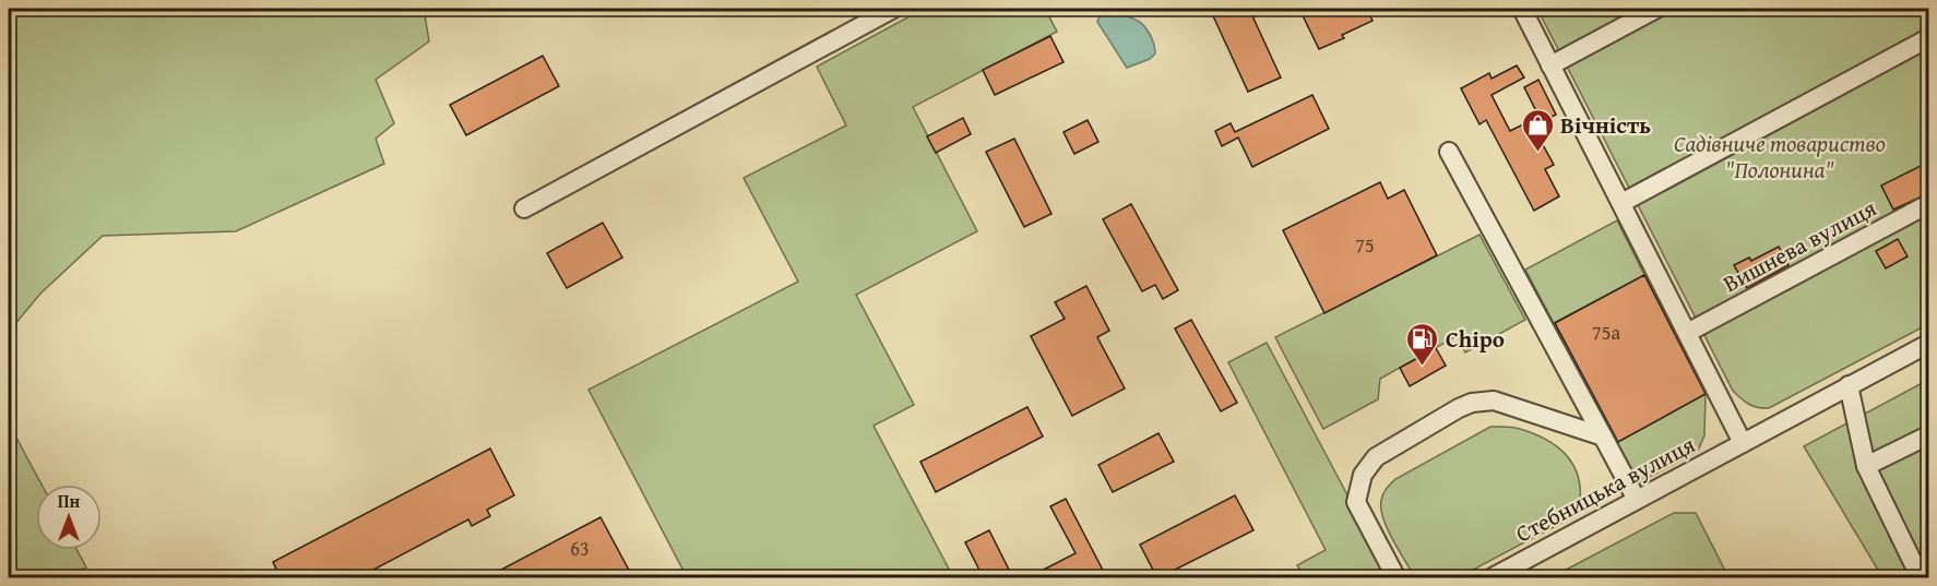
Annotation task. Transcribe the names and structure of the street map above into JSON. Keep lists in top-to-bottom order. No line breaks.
{"streets":{"street":["Вишнева вулиця","Стебницька вулиця"]},"parks":["Садівниче товариство \"Полонина\""],"places":{"shop":["Вічність"],"fuel station":["Chipo"]},"house_numbers":["75","75а","63"],"north":"top"}
